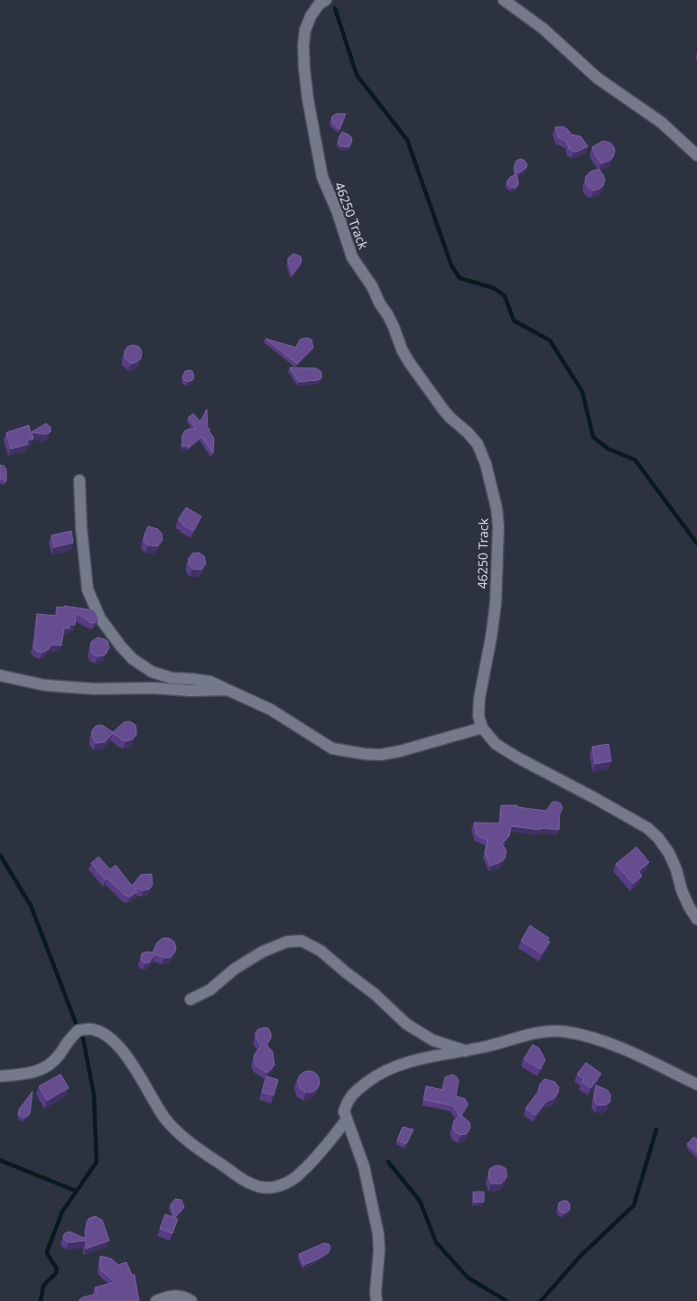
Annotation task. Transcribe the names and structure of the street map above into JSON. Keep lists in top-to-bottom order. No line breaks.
{"streets":{"street":["46250 Track"]}}
